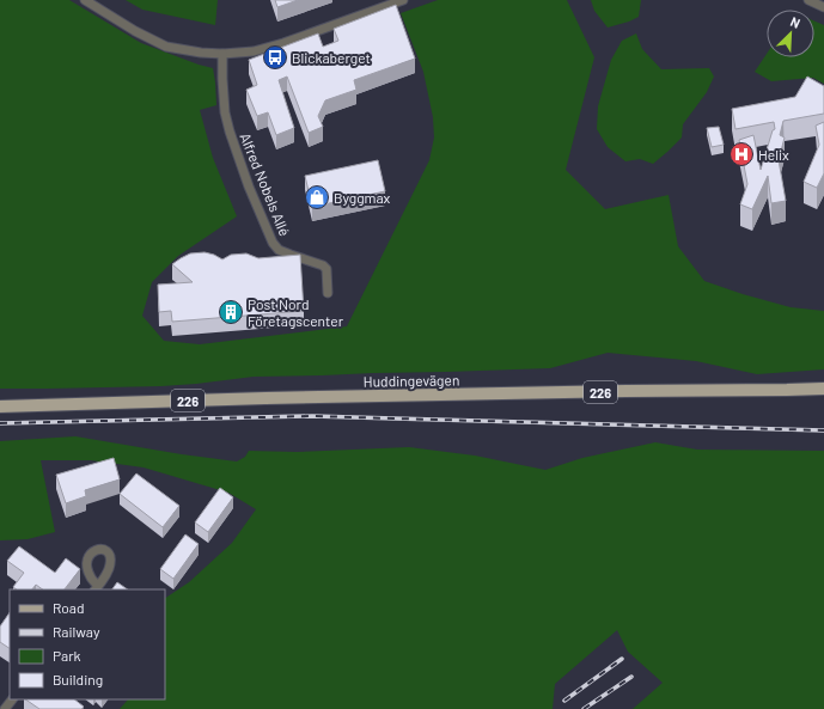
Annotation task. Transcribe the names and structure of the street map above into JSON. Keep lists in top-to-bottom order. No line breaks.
{"streets":{"main road":["Huddingevägen","226"],"street":["Alfred Nobels Allé"]},"places":{"bus stop":["Blickaberget"],"hospital":["Helix"],"shop":["Byggmax"],"building":["Post Nord Företagscenter"]},"legend":["Road","Railway","Park","Building"],"north":"top right"}
